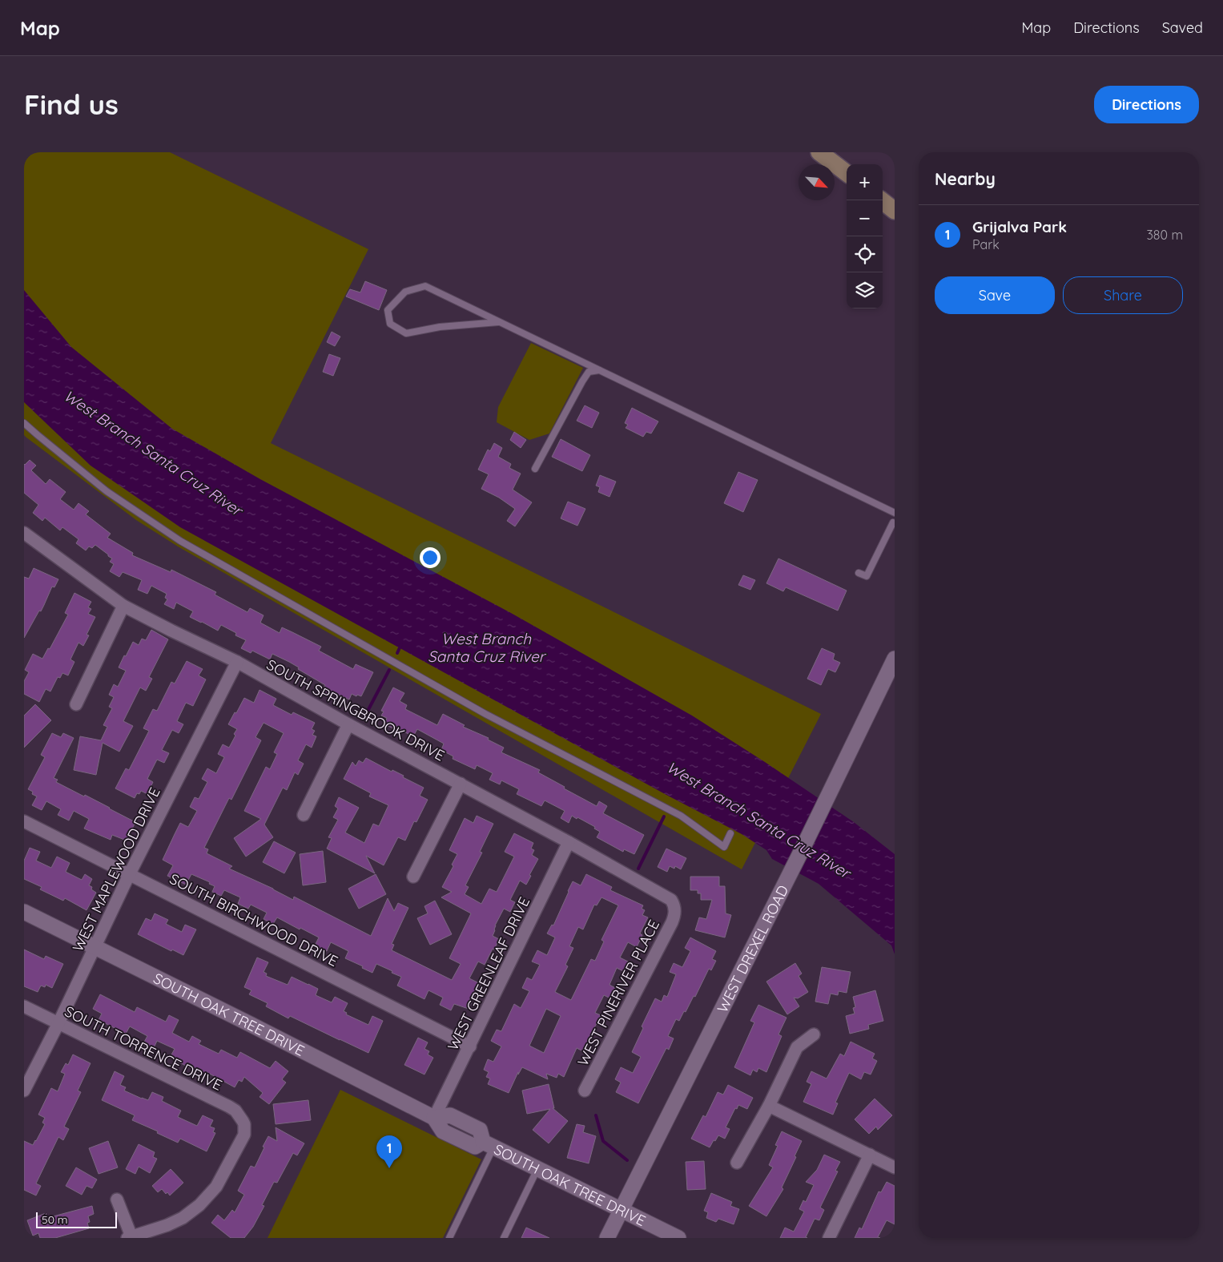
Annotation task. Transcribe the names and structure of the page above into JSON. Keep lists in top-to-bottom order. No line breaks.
{"streets":{"street":["SOUTH SPRINGBROOK DRIVE","WEST MAPLEWOOD DRIVE","SOUTH BIRCHWOOD DRIVE","WEST DREXEL ROAD","WEST GREENLEAF DRIVE","WEST PINERIVER PLACE","SOUTH OAK TREE DRIVE","SOUTH TORRENCE DRIVE"]},"crossings":[["SOUTH SPRINGBROOK DRIVE","WEST MAPLEWOOD DRIVE"],["SOUTH SPRINGBROOK DRIVE","WEST GREENLEAF DRIVE"],["SOUTH SPRINGBROOK DRIVE","WEST PINERIVER PLACE"],["WEST MAPLEWOOD DRIVE","SOUTH BIRCHWOOD DRIVE"],["WEST MAPLEWOOD DRIVE","SOUTH OAK TREE DRIVE"],["WEST MAPLEWOOD DRIVE","SOUTH TORRENCE DRIVE"],["SOUTH BIRCHWOOD DRIVE","WEST GREENLEAF DRIVE"],["WEST DREXEL ROAD","SOUTH OAK TREE DRIVE"],["WEST GREENLEAF DRIVE","SOUTH OAK TREE DRIVE"]],"water":["West Branch Santa Cruz River"],"scale_bar":"50 m","north":"bottom right","page":{"header":"Map","nav":["Map","Directions","Saved"],"buttons":["Directions",["Save","Share"]],"title":"Find us","heading":"Nearby","map_buttons":["+","−"],"list":[{"mark":"1","name":"Grijalva Park","note":"Park","value":"380 m"}],"pins":"1","scale":"50 m"}}
